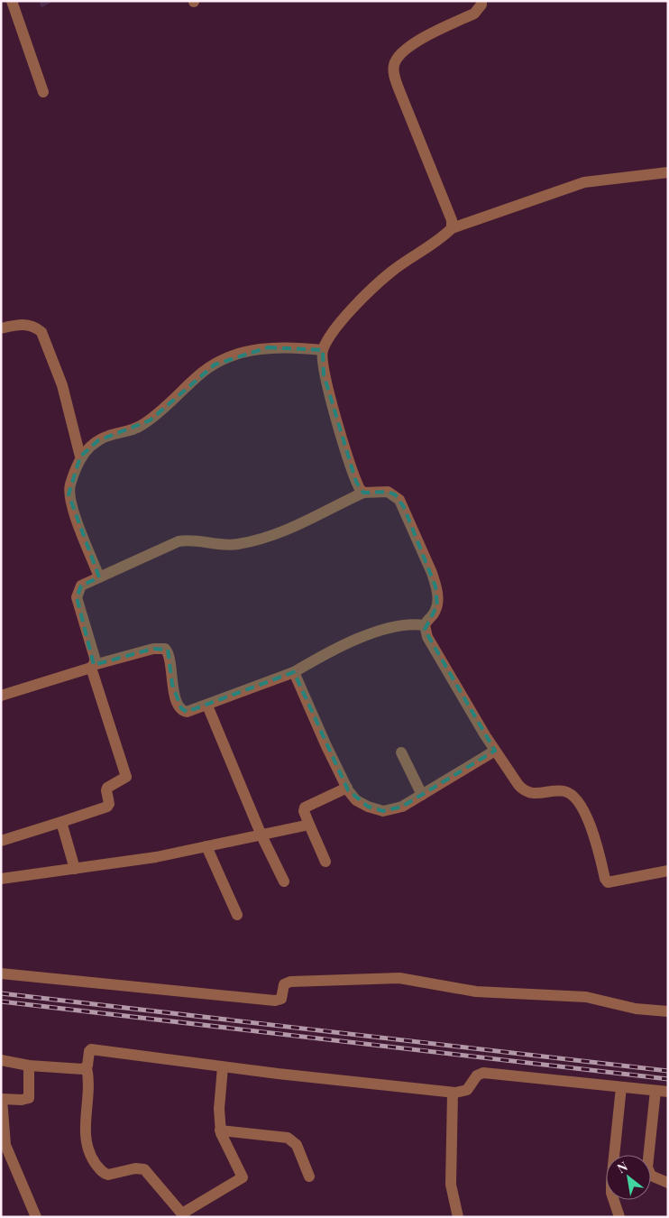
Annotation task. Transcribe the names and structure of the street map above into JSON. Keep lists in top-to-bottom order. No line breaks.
{"north":"top left"}
